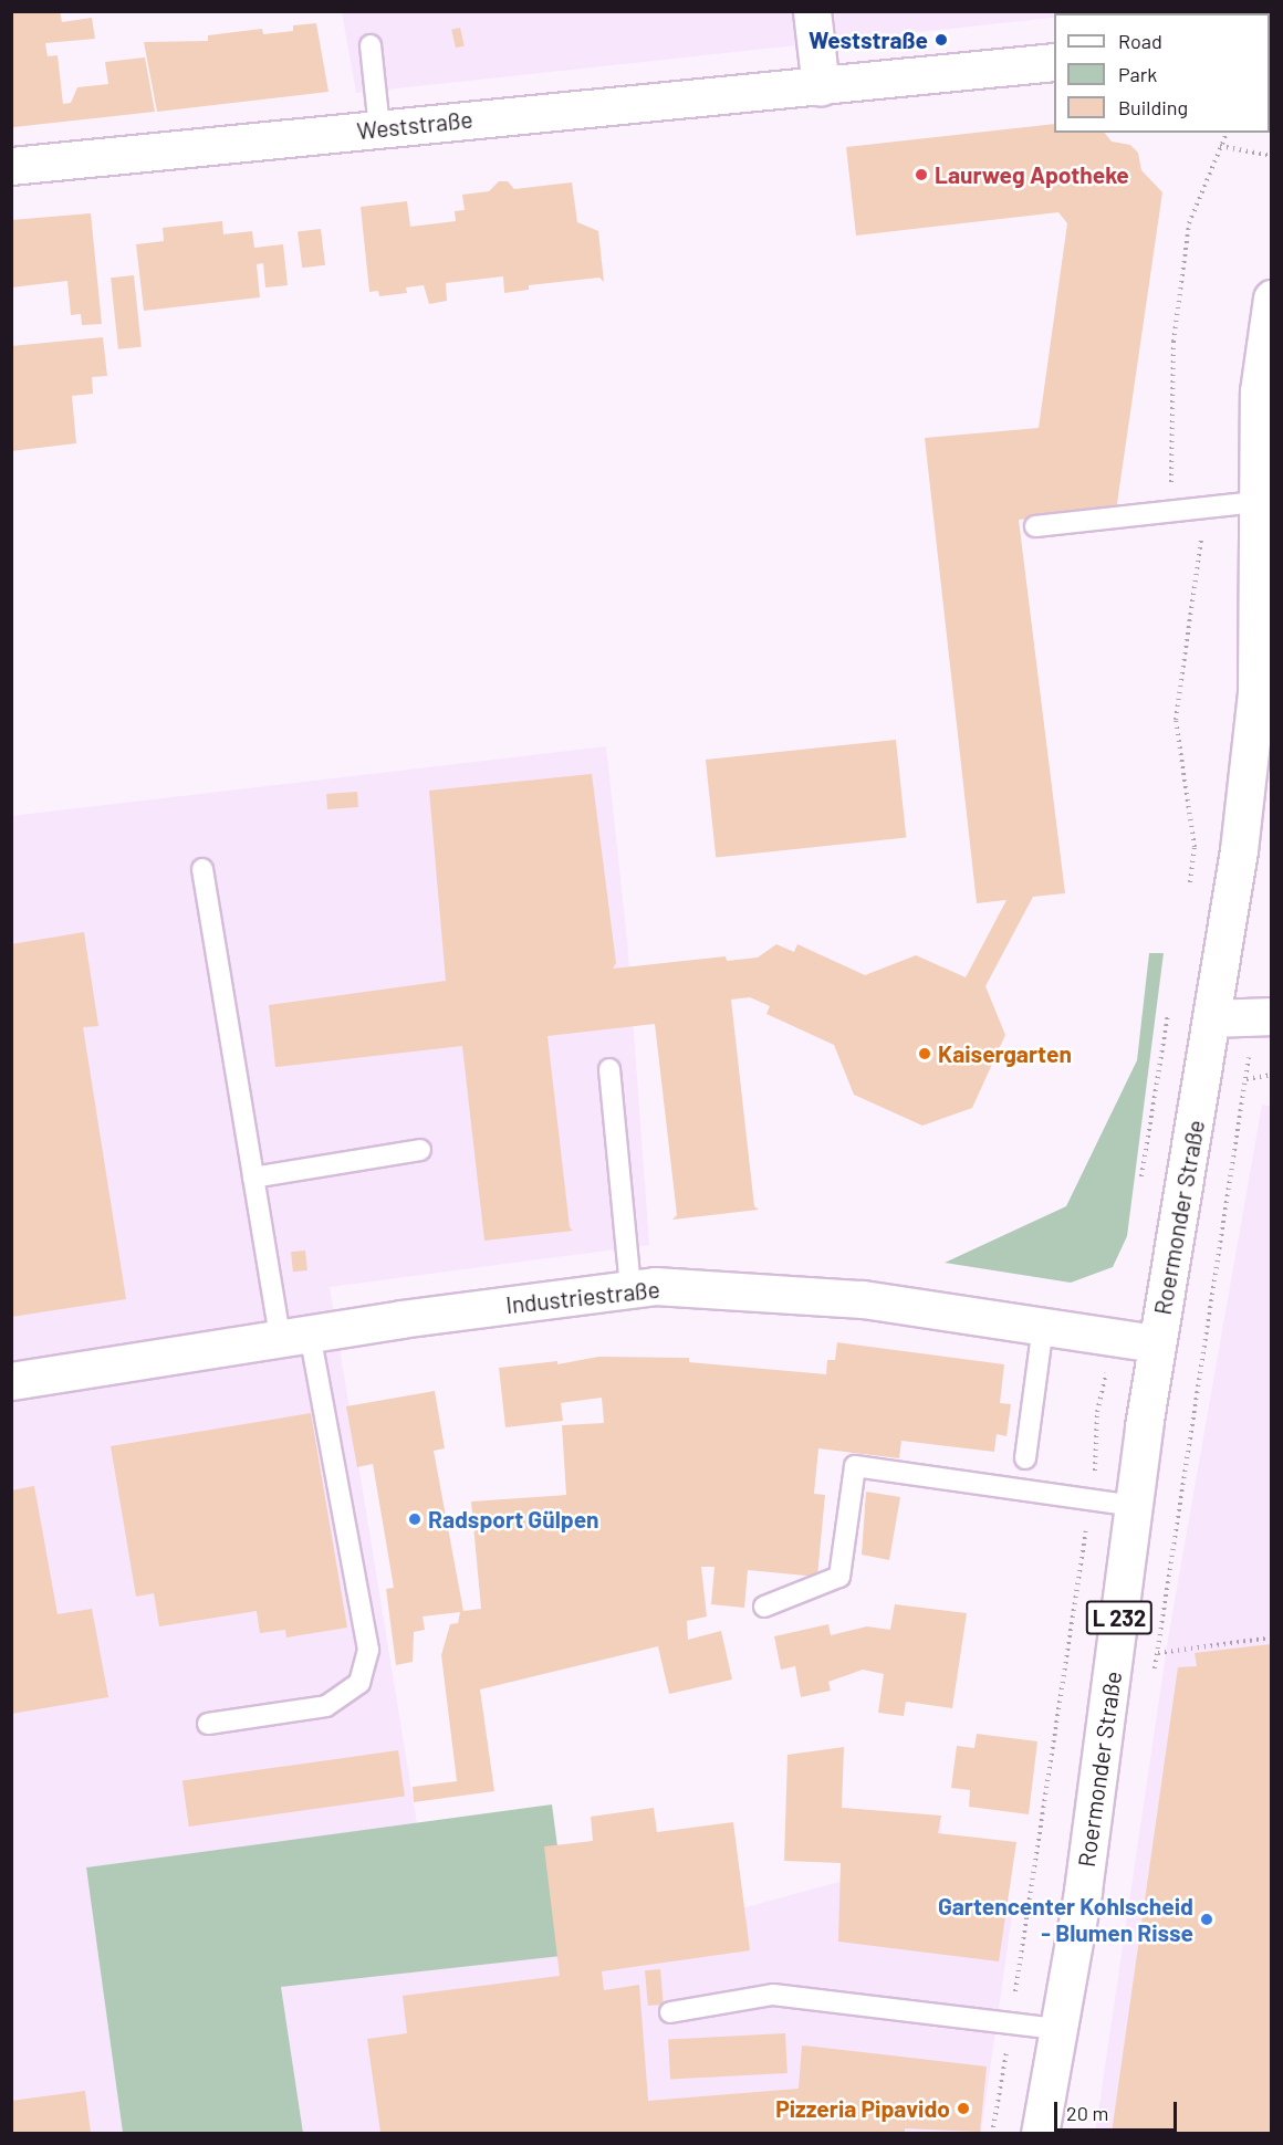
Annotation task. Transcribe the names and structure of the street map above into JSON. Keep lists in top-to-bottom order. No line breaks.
{"streets":{"main road":["Weststraße","Roermonder Straße","Industriestraße","L 232"]},"crossings":[["Roermonder Straße","Industriestraße"]],"places":["Weststraße","Laurweg Apotheke","Kaisergarten","Radsport Gülpen","Gartencenter Kohlscheid - Blumen Risse","Pizzeria Pipavido"],"legend":["Road","Park","Building"],"scale_bar":"20 m"}
